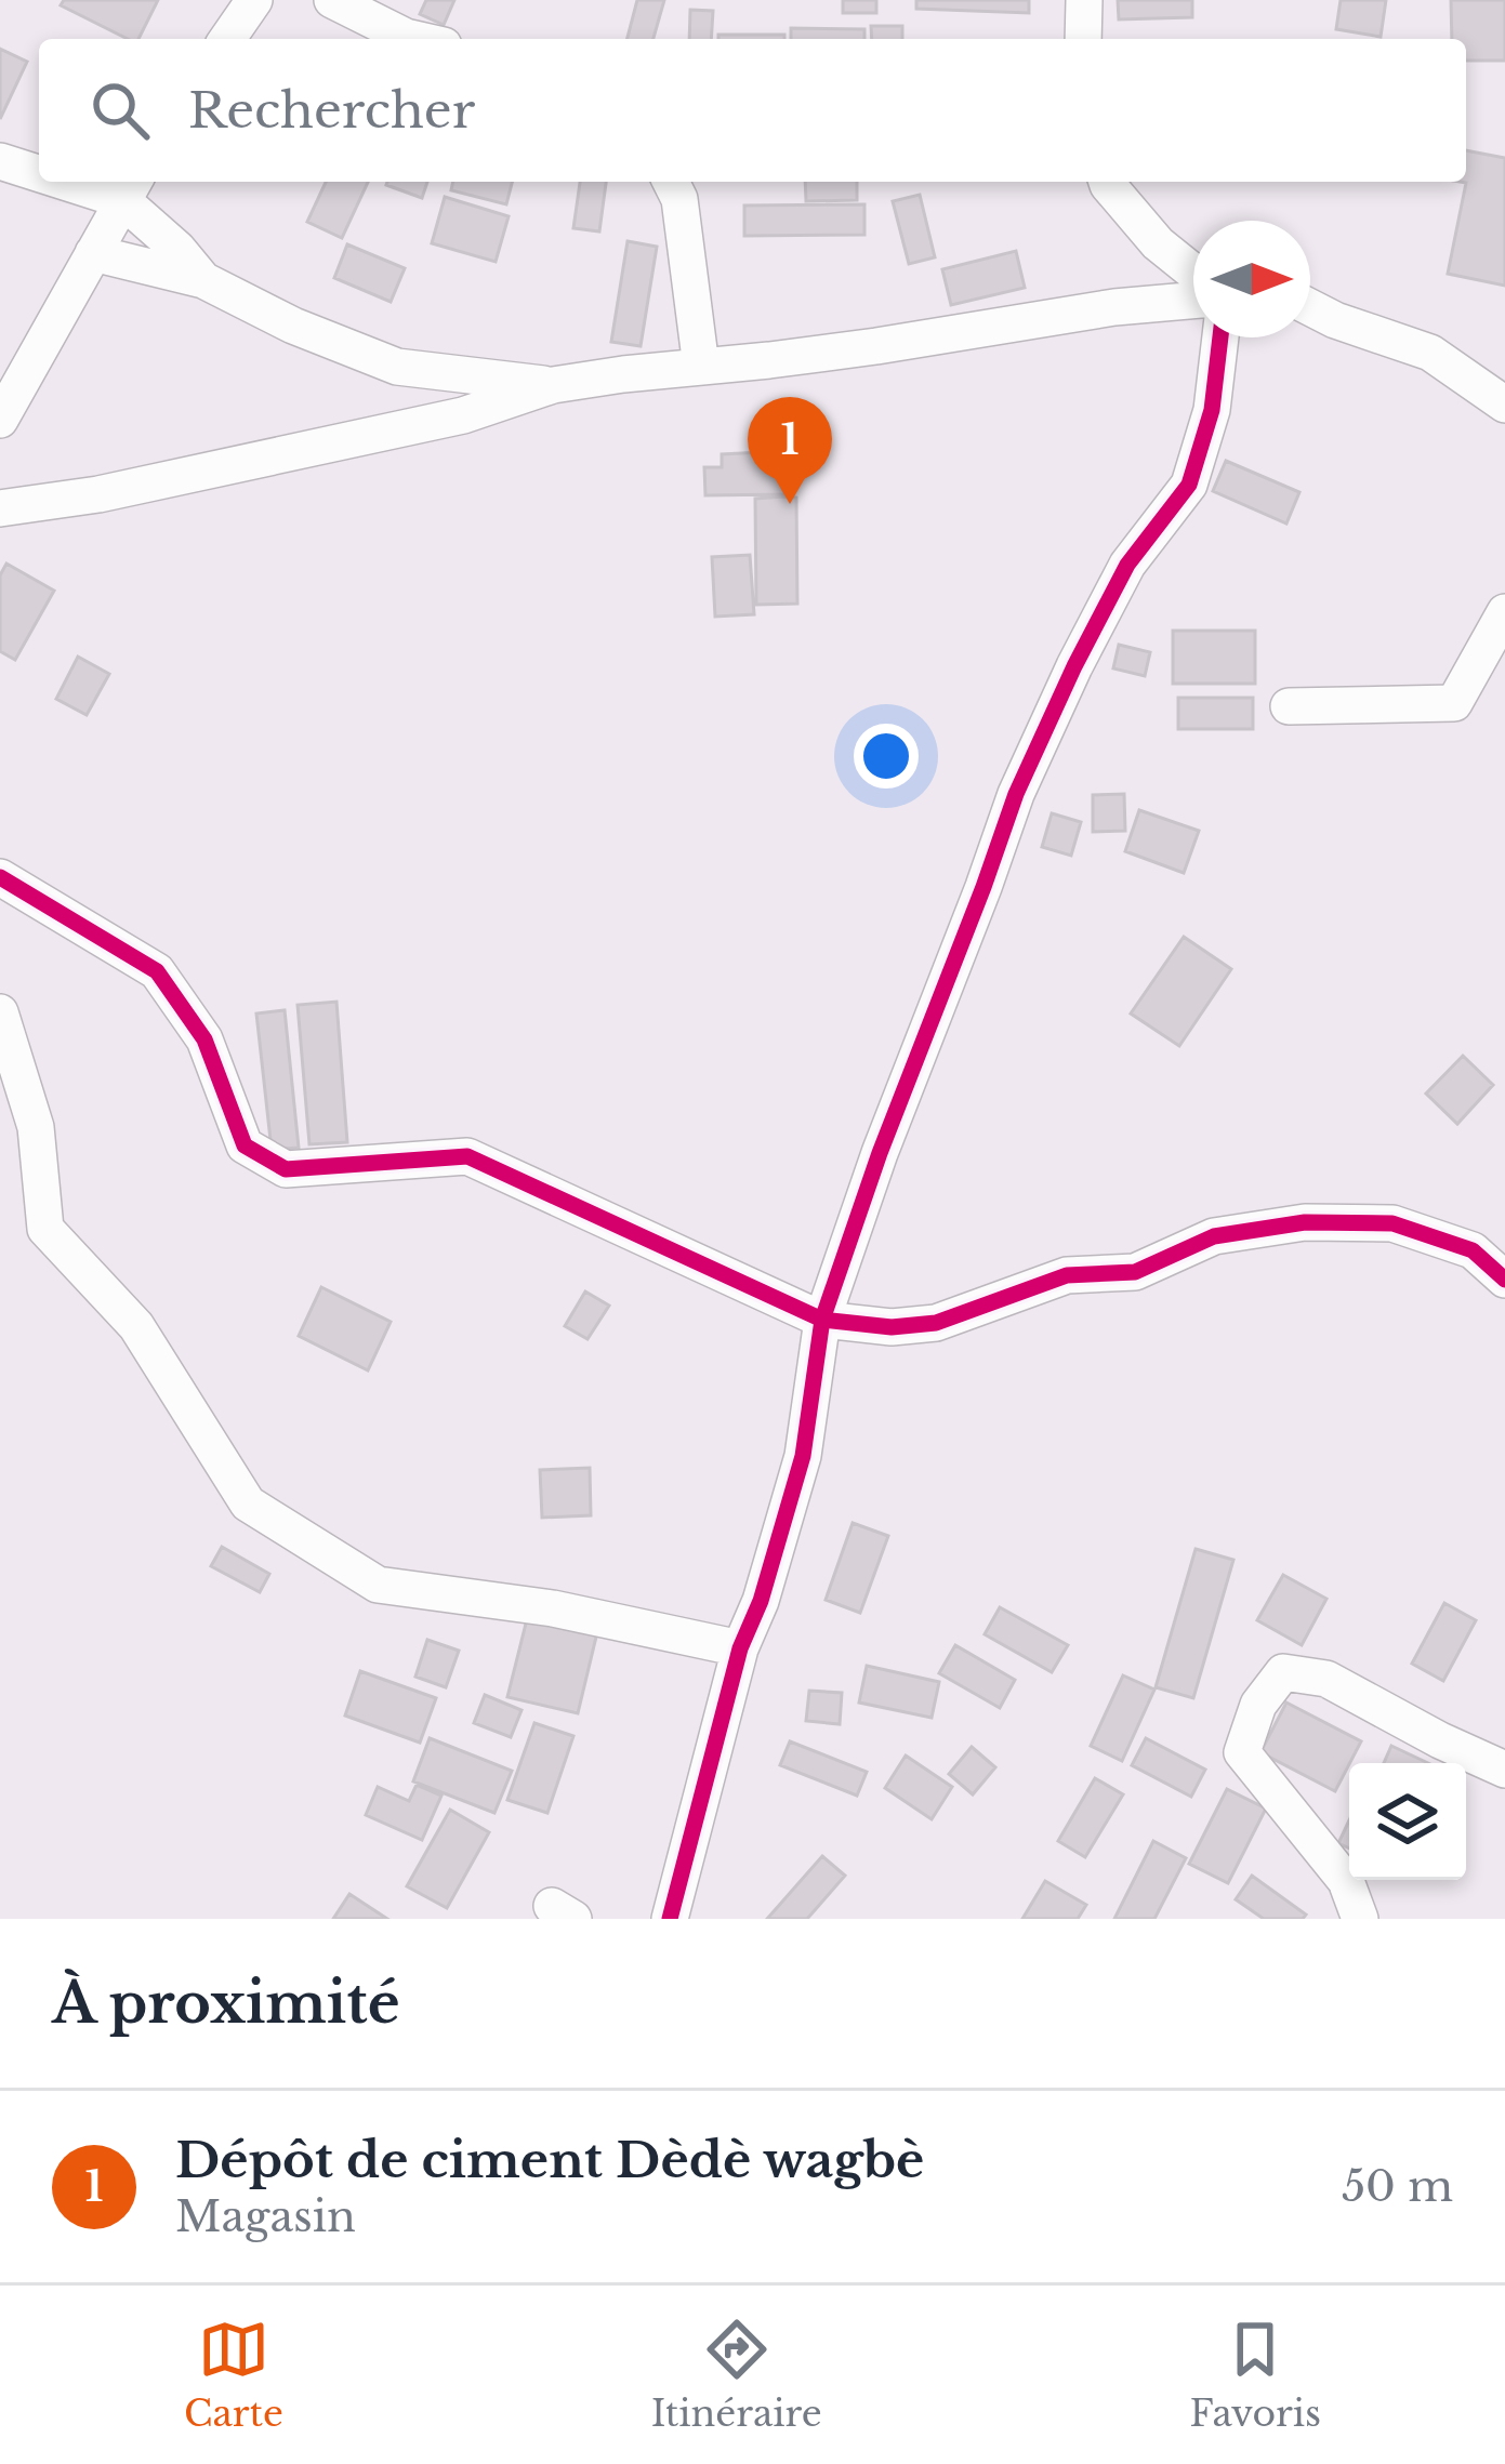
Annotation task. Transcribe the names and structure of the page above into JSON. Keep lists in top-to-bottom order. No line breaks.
{"north":"right","page":{"search":"Rechercher","pins":"1","heading":"À proximité","list":[{"mark":"1","name":"Dépôt de ciment Dèdè wagbè","note":"Magasin","value":"50 m"}],"nav":["Carte","Itinéraire","Favoris"]}}
